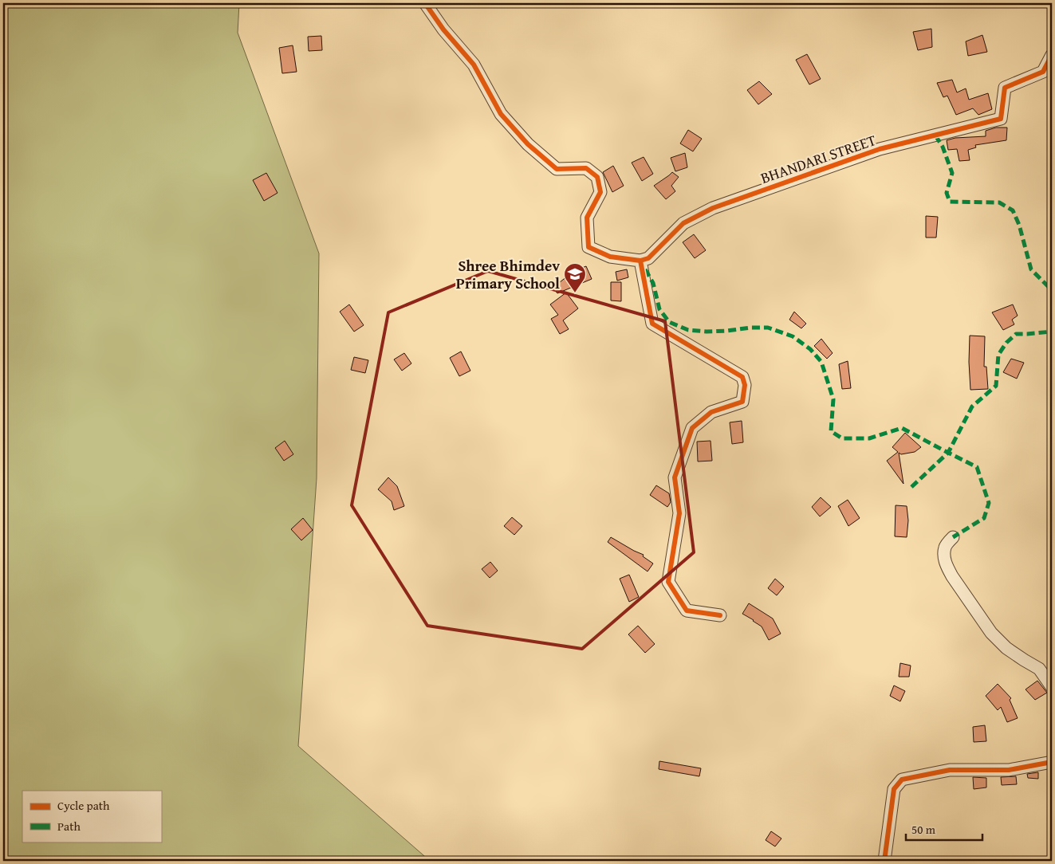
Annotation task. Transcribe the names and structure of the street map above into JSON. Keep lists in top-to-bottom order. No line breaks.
{"streets":{"street":["BHANDARI STREET"]},"places":{"school or university":["Shree Bhimdev Primary School"]},"legend":["Cycle path","Path"],"scale_bar":"50 m"}
